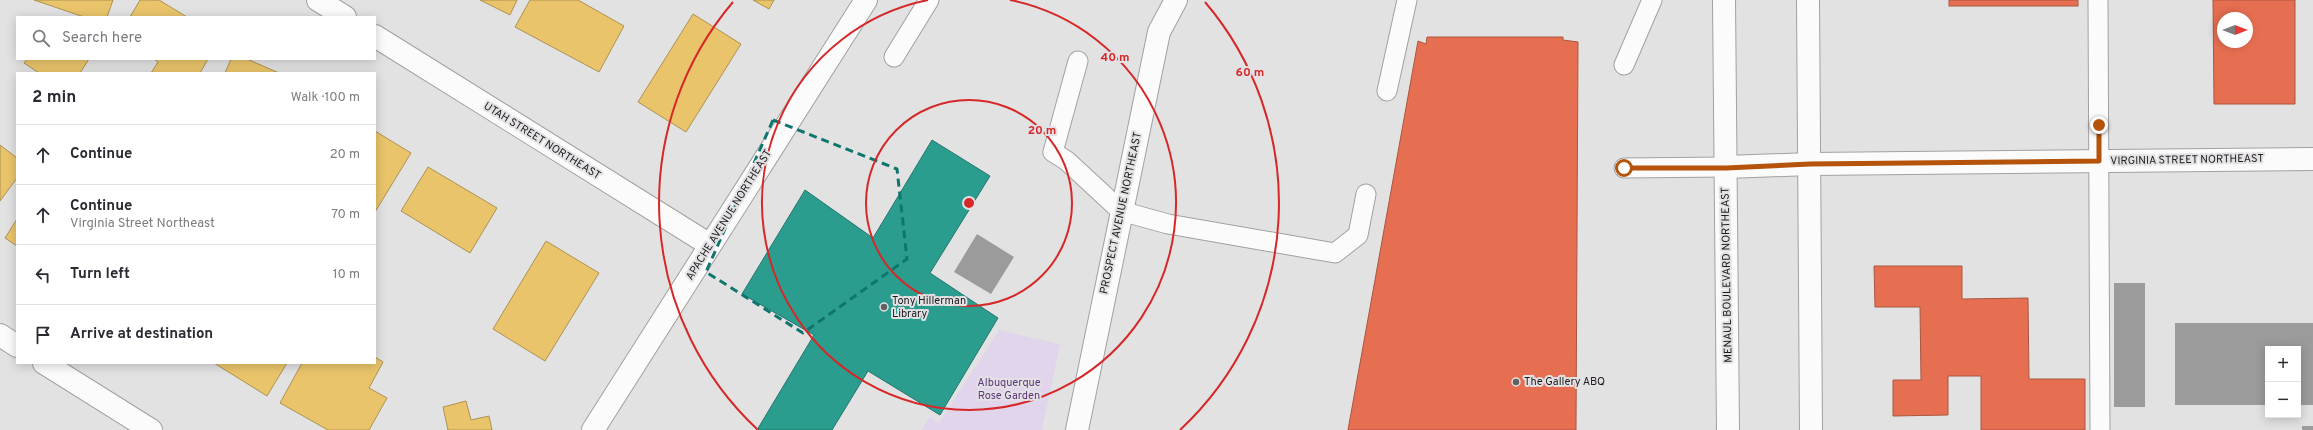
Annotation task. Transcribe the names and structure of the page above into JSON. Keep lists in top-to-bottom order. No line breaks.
{"streets":{"street":["UTAH STREET NORTHEAST","VIRGINIA STREET NORTHEAST","PROSPECT AVENUE NORTHEAST","APACHE AVENUE NORTHEAST","MENAUL BOULEVARD NORTHEAST"]},"crossings":[["UTAH STREET NORTHEAST","APACHE AVENUE NORTHEAST"],["VIRGINIA STREET NORTHEAST","MENAUL BOULEVARD NORTHEAST"]],"parks":["Albuquerque Rose Garden"],"places":["Tony Hillerman Library","The Gallery ABQ"],"north":"right","page":{"search":"Search here","heading":["2 min","Walk · 100 m"],"list":[["Continue","20 m"],["Continue","Virginia Street Northeast","70 m"],["Turn left","10 m"],"Arrive at destination"],"map_buttons":["+","−"]},"rings":["40 m","60 m","20 m"]}
